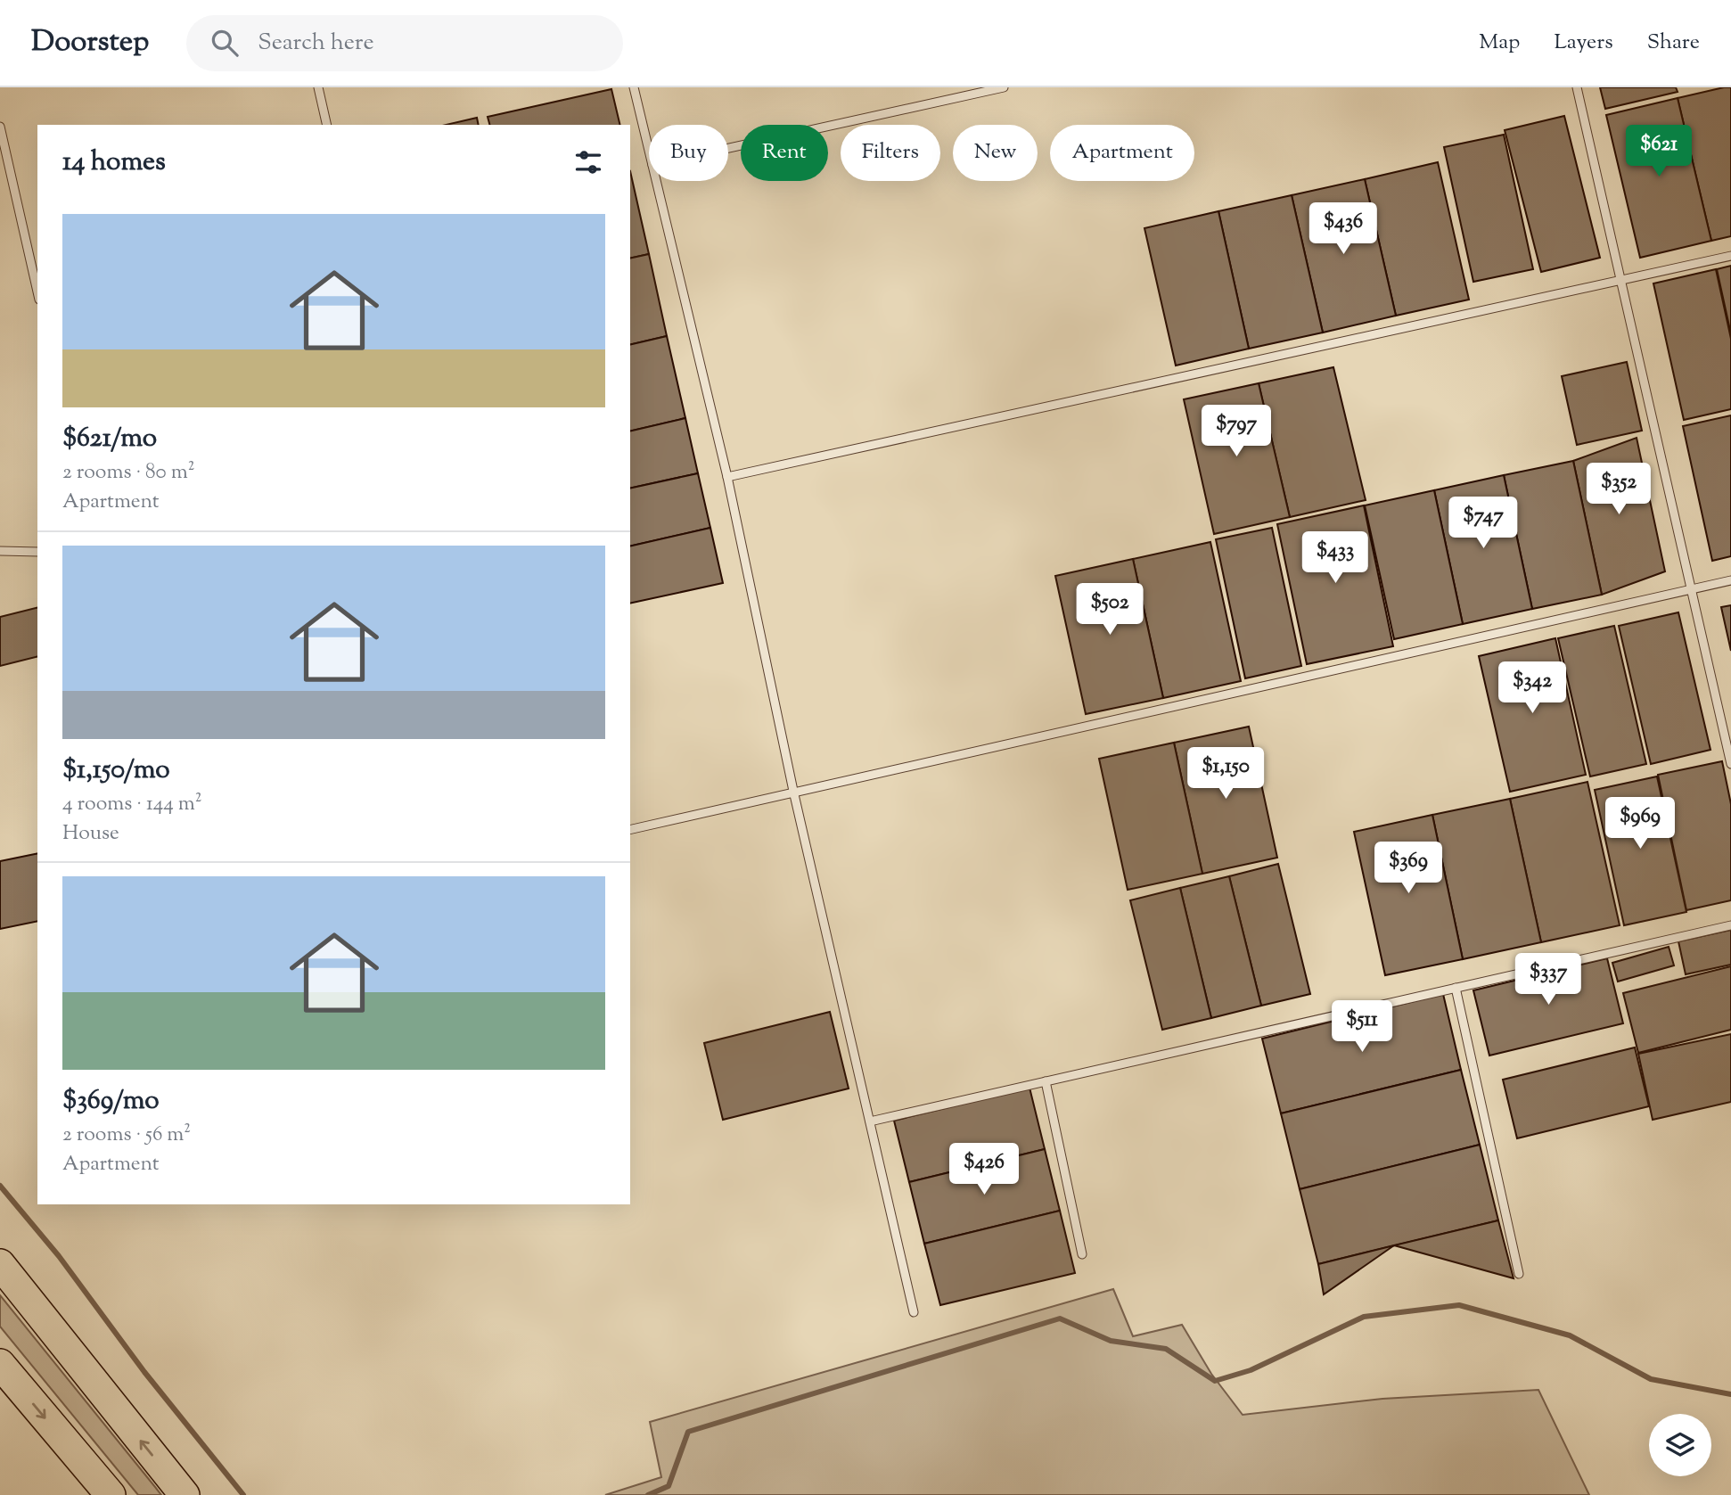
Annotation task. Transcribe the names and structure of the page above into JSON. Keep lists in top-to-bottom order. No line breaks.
{"page":{"header":"Doorstep","search":"Search here","nav":["Map","Layers","Share"],"price":["$621","$436","$797","$352","$747","$433","$502","$342","$1,150","$969","$369","$337","$511","$426"],"chip":["Buy","Rent","Filters","New","Apartment"],"heading":"14 homes","list":[{"name":"$621/mo","note":"2 rooms · 80 m² · Apartment"},{"name":"$1,150/mo","note":"4 rooms · 144 m² · House"},{"name":"$369/mo","note":"2 rooms · 56 m² · Apartment"}]}}
